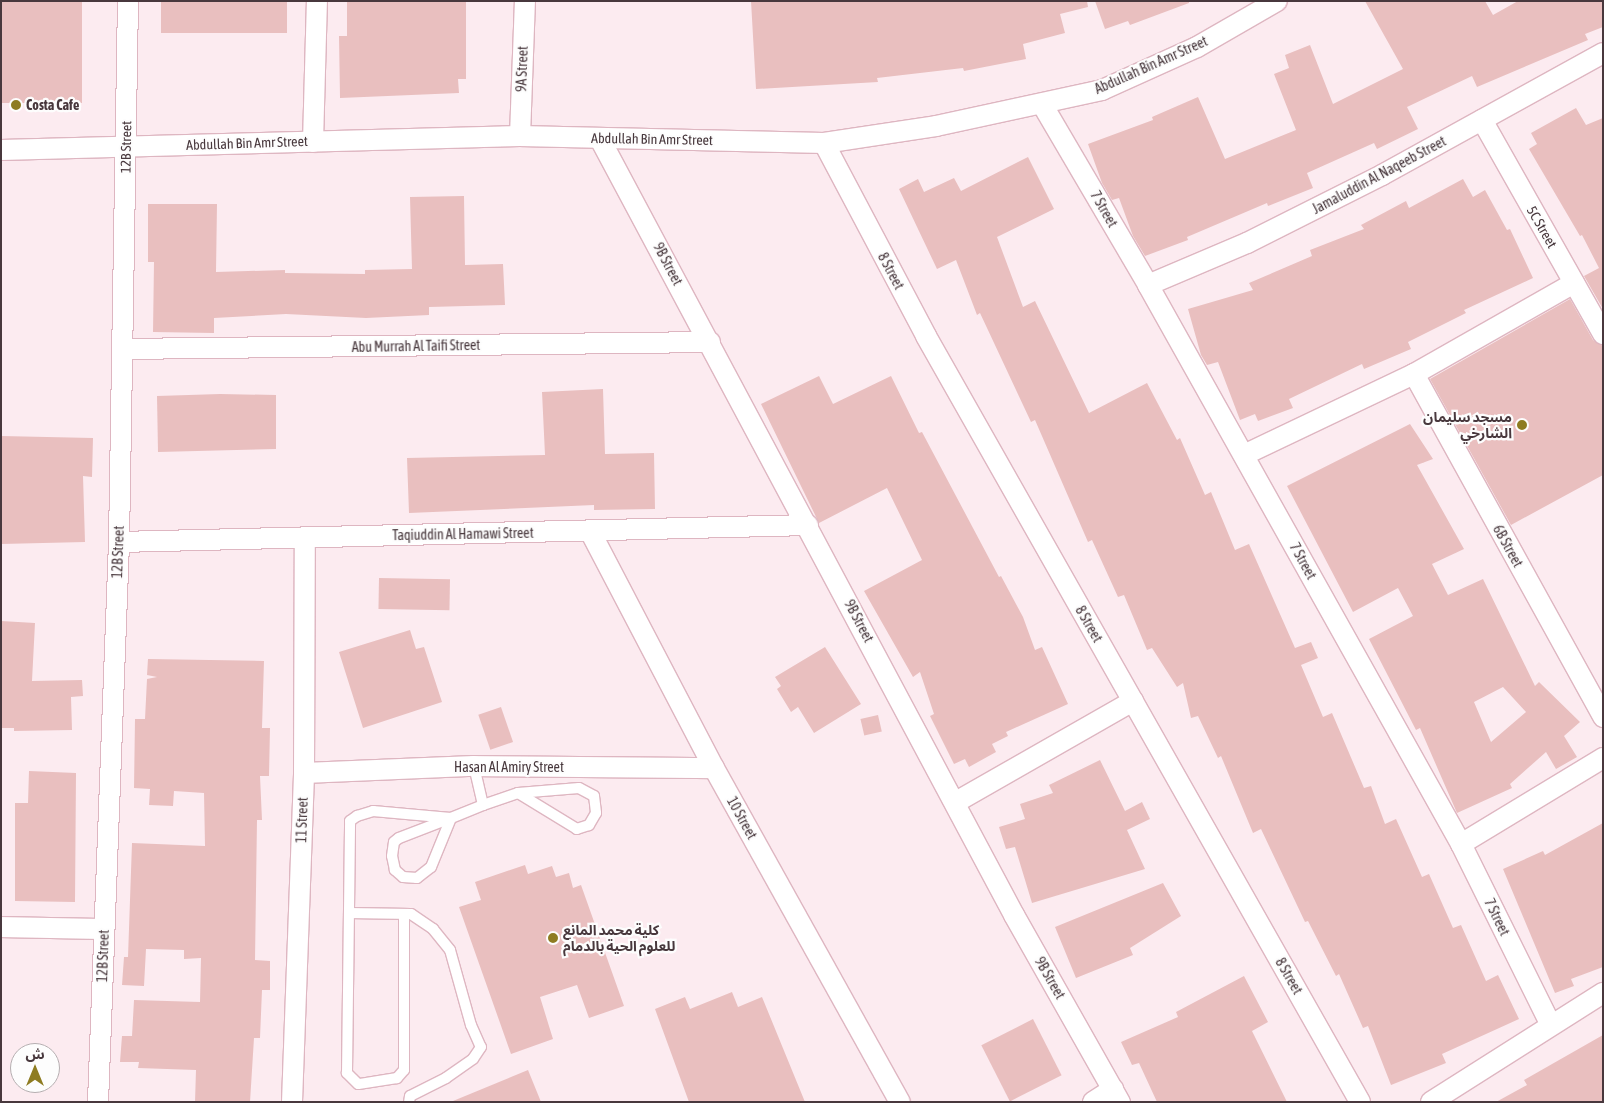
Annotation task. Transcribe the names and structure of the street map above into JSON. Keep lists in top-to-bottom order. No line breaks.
{"streets":{"street":["Abdullah Bin Amr Street","9A Street","12B Street","Jamaluddin Al Naqeeb Street","7 Street","5C Street","9B Street","8 Street","Abu Murrah Al Taifi Street","Taqiuddin Al Hamawi Street","6B Street","Hasan Al Amiry Street","10 Street","11 Street"]},"crossings":[["Abdullah Bin Amr Street","9A Street"],["Abdullah Bin Amr Street","12B Street"],["Abdullah Bin Amr Street","7 Street"],["Abdullah Bin Amr Street","9B Street"],["Abdullah Bin Amr Street","8 Street"],["12B Street","Abu Murrah Al Taifi Street"],["12B Street","Taqiuddin Al Hamawi Street"],["Jamaluddin Al Naqeeb Street","7 Street"],["Jamaluddin Al Naqeeb Street","5C Street"],["9B Street","Abu Murrah Al Taifi Street"],["9B Street","Taqiuddin Al Hamawi Street"],["Taqiuddin Al Hamawi Street","10 Street"],["Taqiuddin Al Hamawi Street","11 Street"],["Hasan Al Amiry Street","10 Street"],["Hasan Al Amiry Street","11 Street"]],"places":["Costa Cafe","مسجد سليمان الشارخي","كلية محمد المانع للعلوم الحية بالدمام"],"north":"top"}
